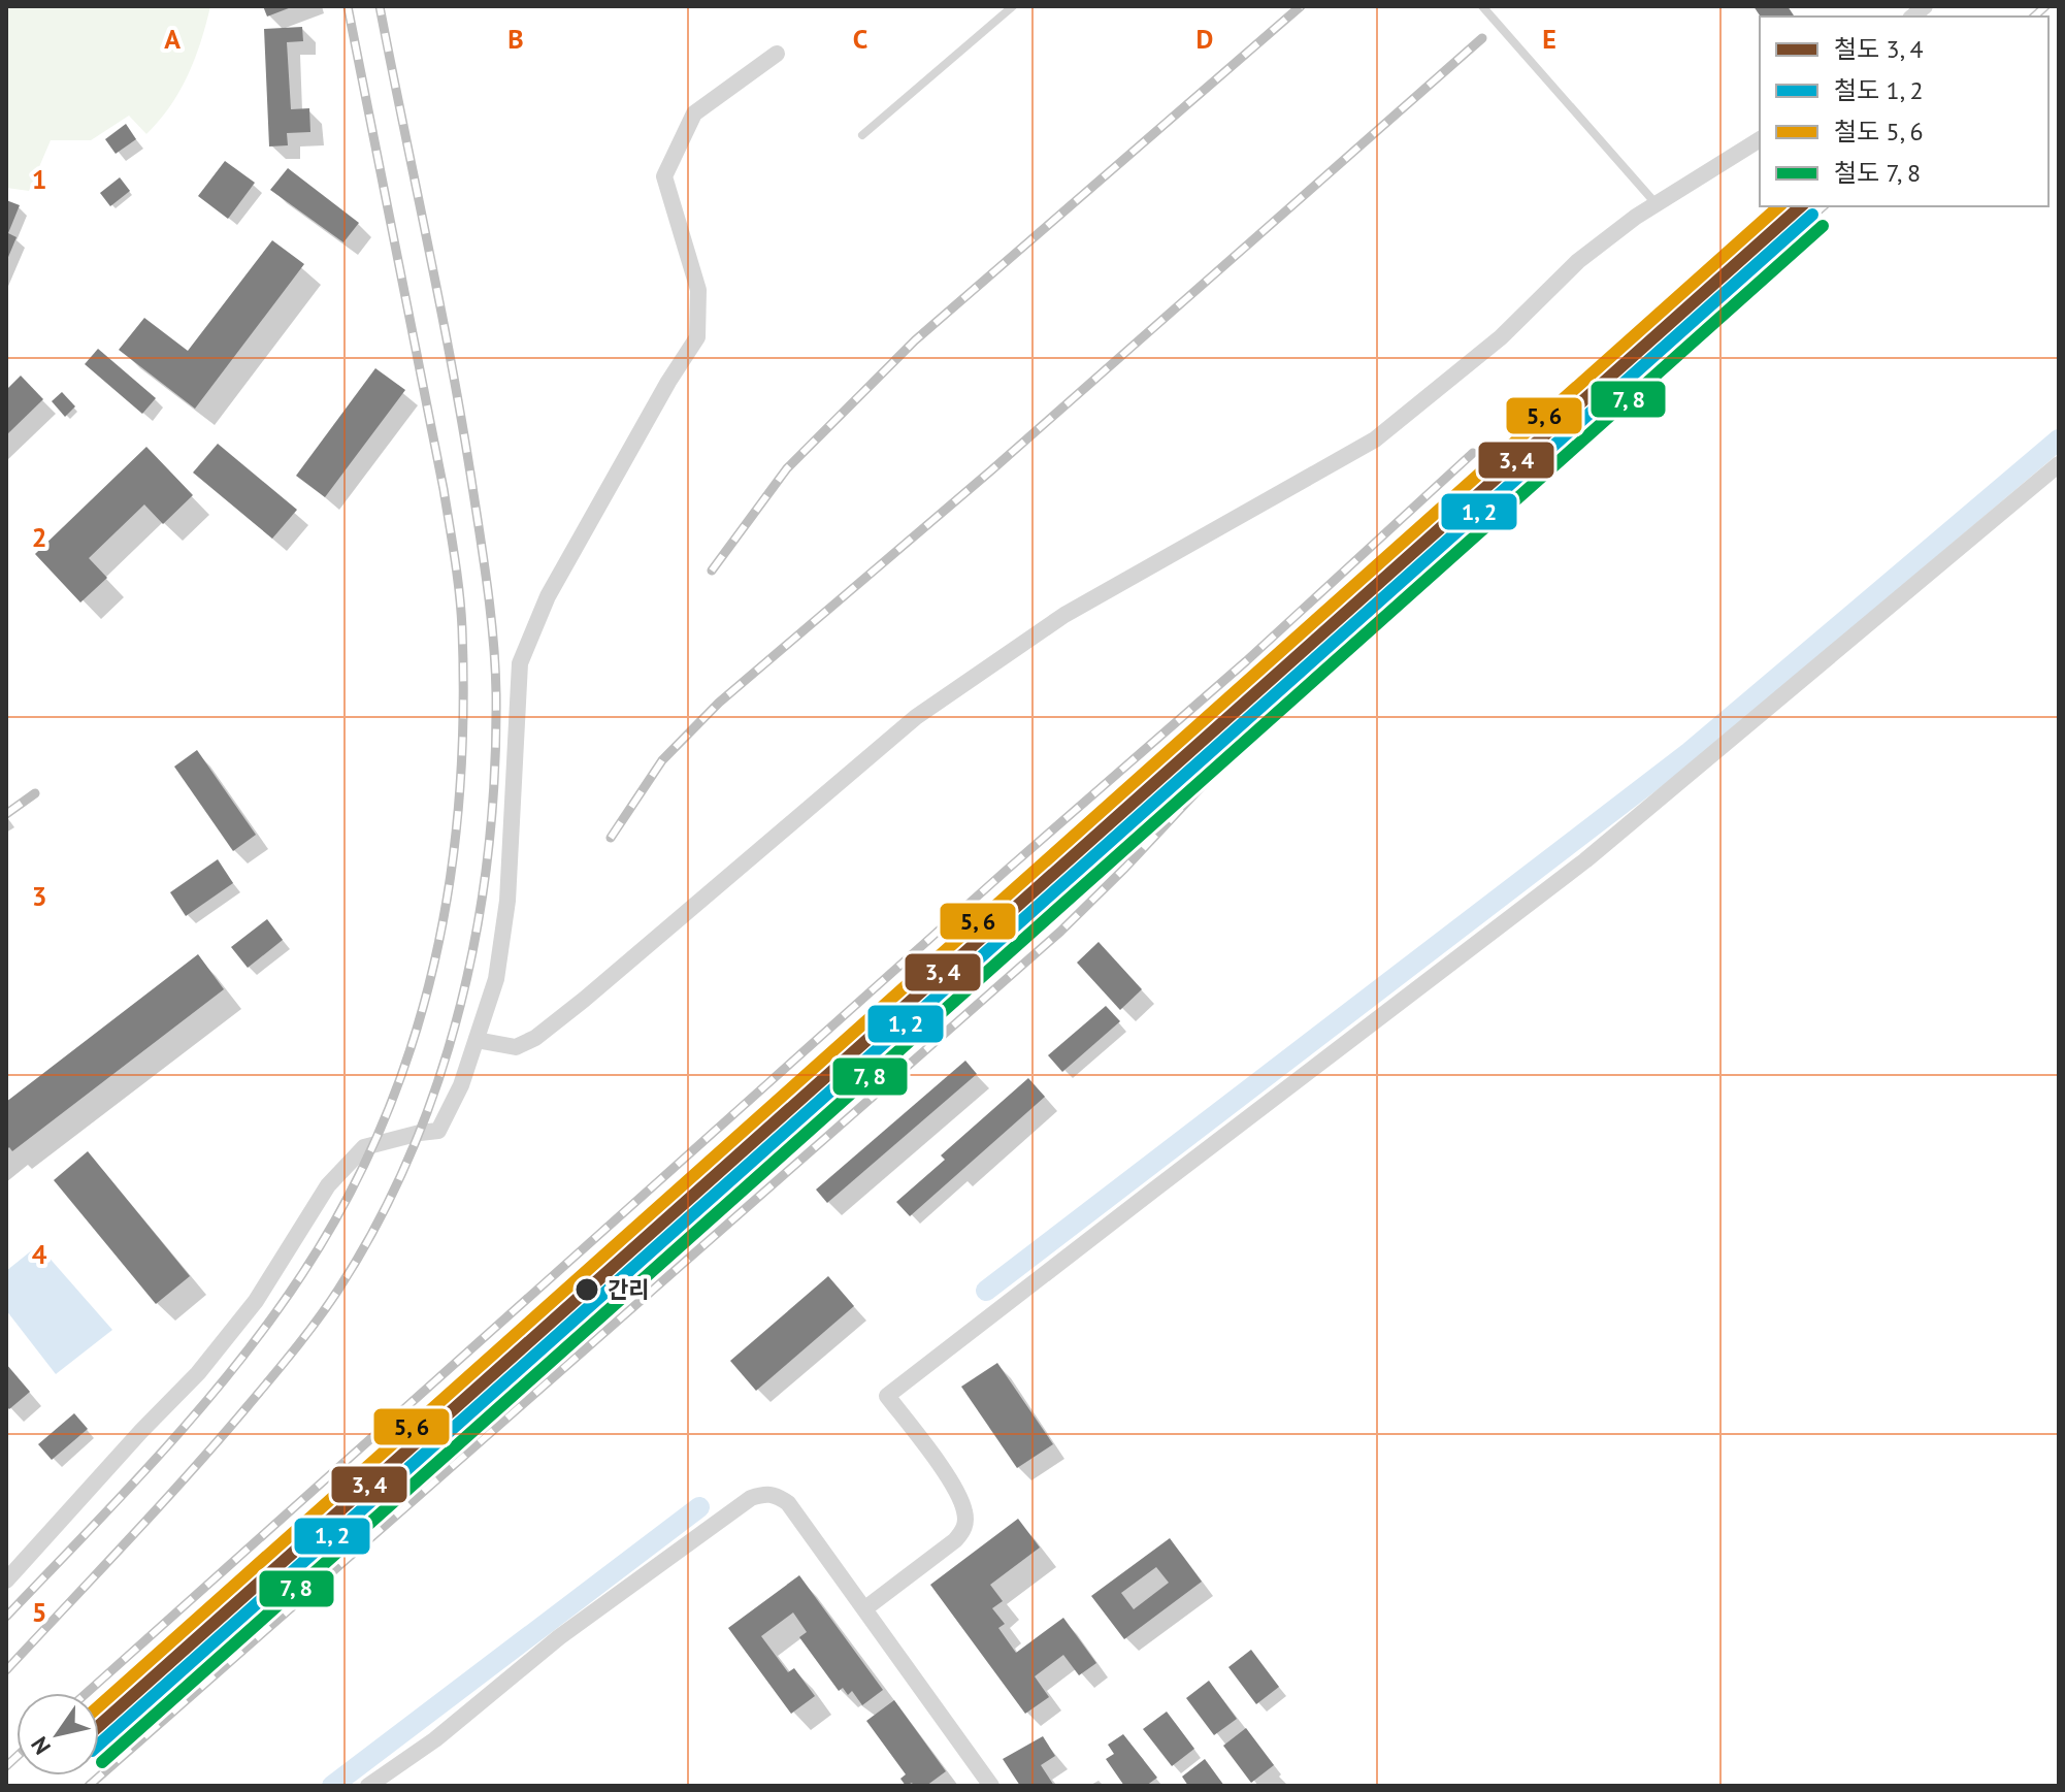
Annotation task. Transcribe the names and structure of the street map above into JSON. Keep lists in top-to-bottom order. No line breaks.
{"places":["간리"],"legend":["철도 3, 4","철도 1, 2","철도 5, 6","철도 7, 8"],"north":"bottom left","grid":{"columns":["A","B","C","D","E"],"rows":["1","2","3","4","5"]}}
